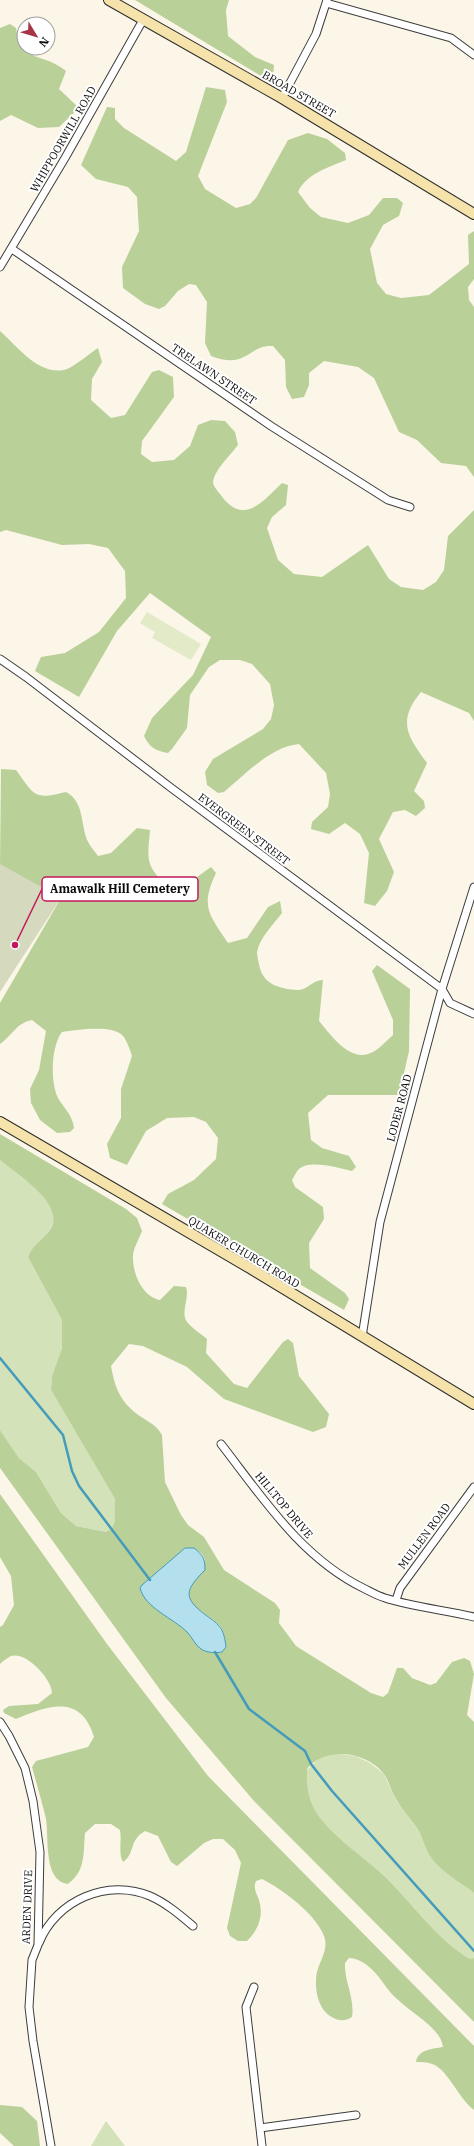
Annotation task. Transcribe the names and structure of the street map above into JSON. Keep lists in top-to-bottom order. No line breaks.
{"streets":{"street":["BROAD STREET","WHIPPOORWILL ROAD","TRELAWN STREET","EVERGREEN STREET","LODER ROAD","QUAKER CHURCH ROAD","HILLTOP DRIVE","MULLEN ROAD","ARDEN DRIVE"]},"crossings":[["BROAD STREET","WHIPPOORWILL ROAD"],["WHIPPOORWILL ROAD","TRELAWN STREET"],["EVERGREEN STREET","LODER ROAD"],["LODER ROAD","QUAKER CHURCH ROAD"],["HILLTOP DRIVE","MULLEN ROAD"]],"places":["Amawalk Hill Cemetery"],"north":"bottom right"}
